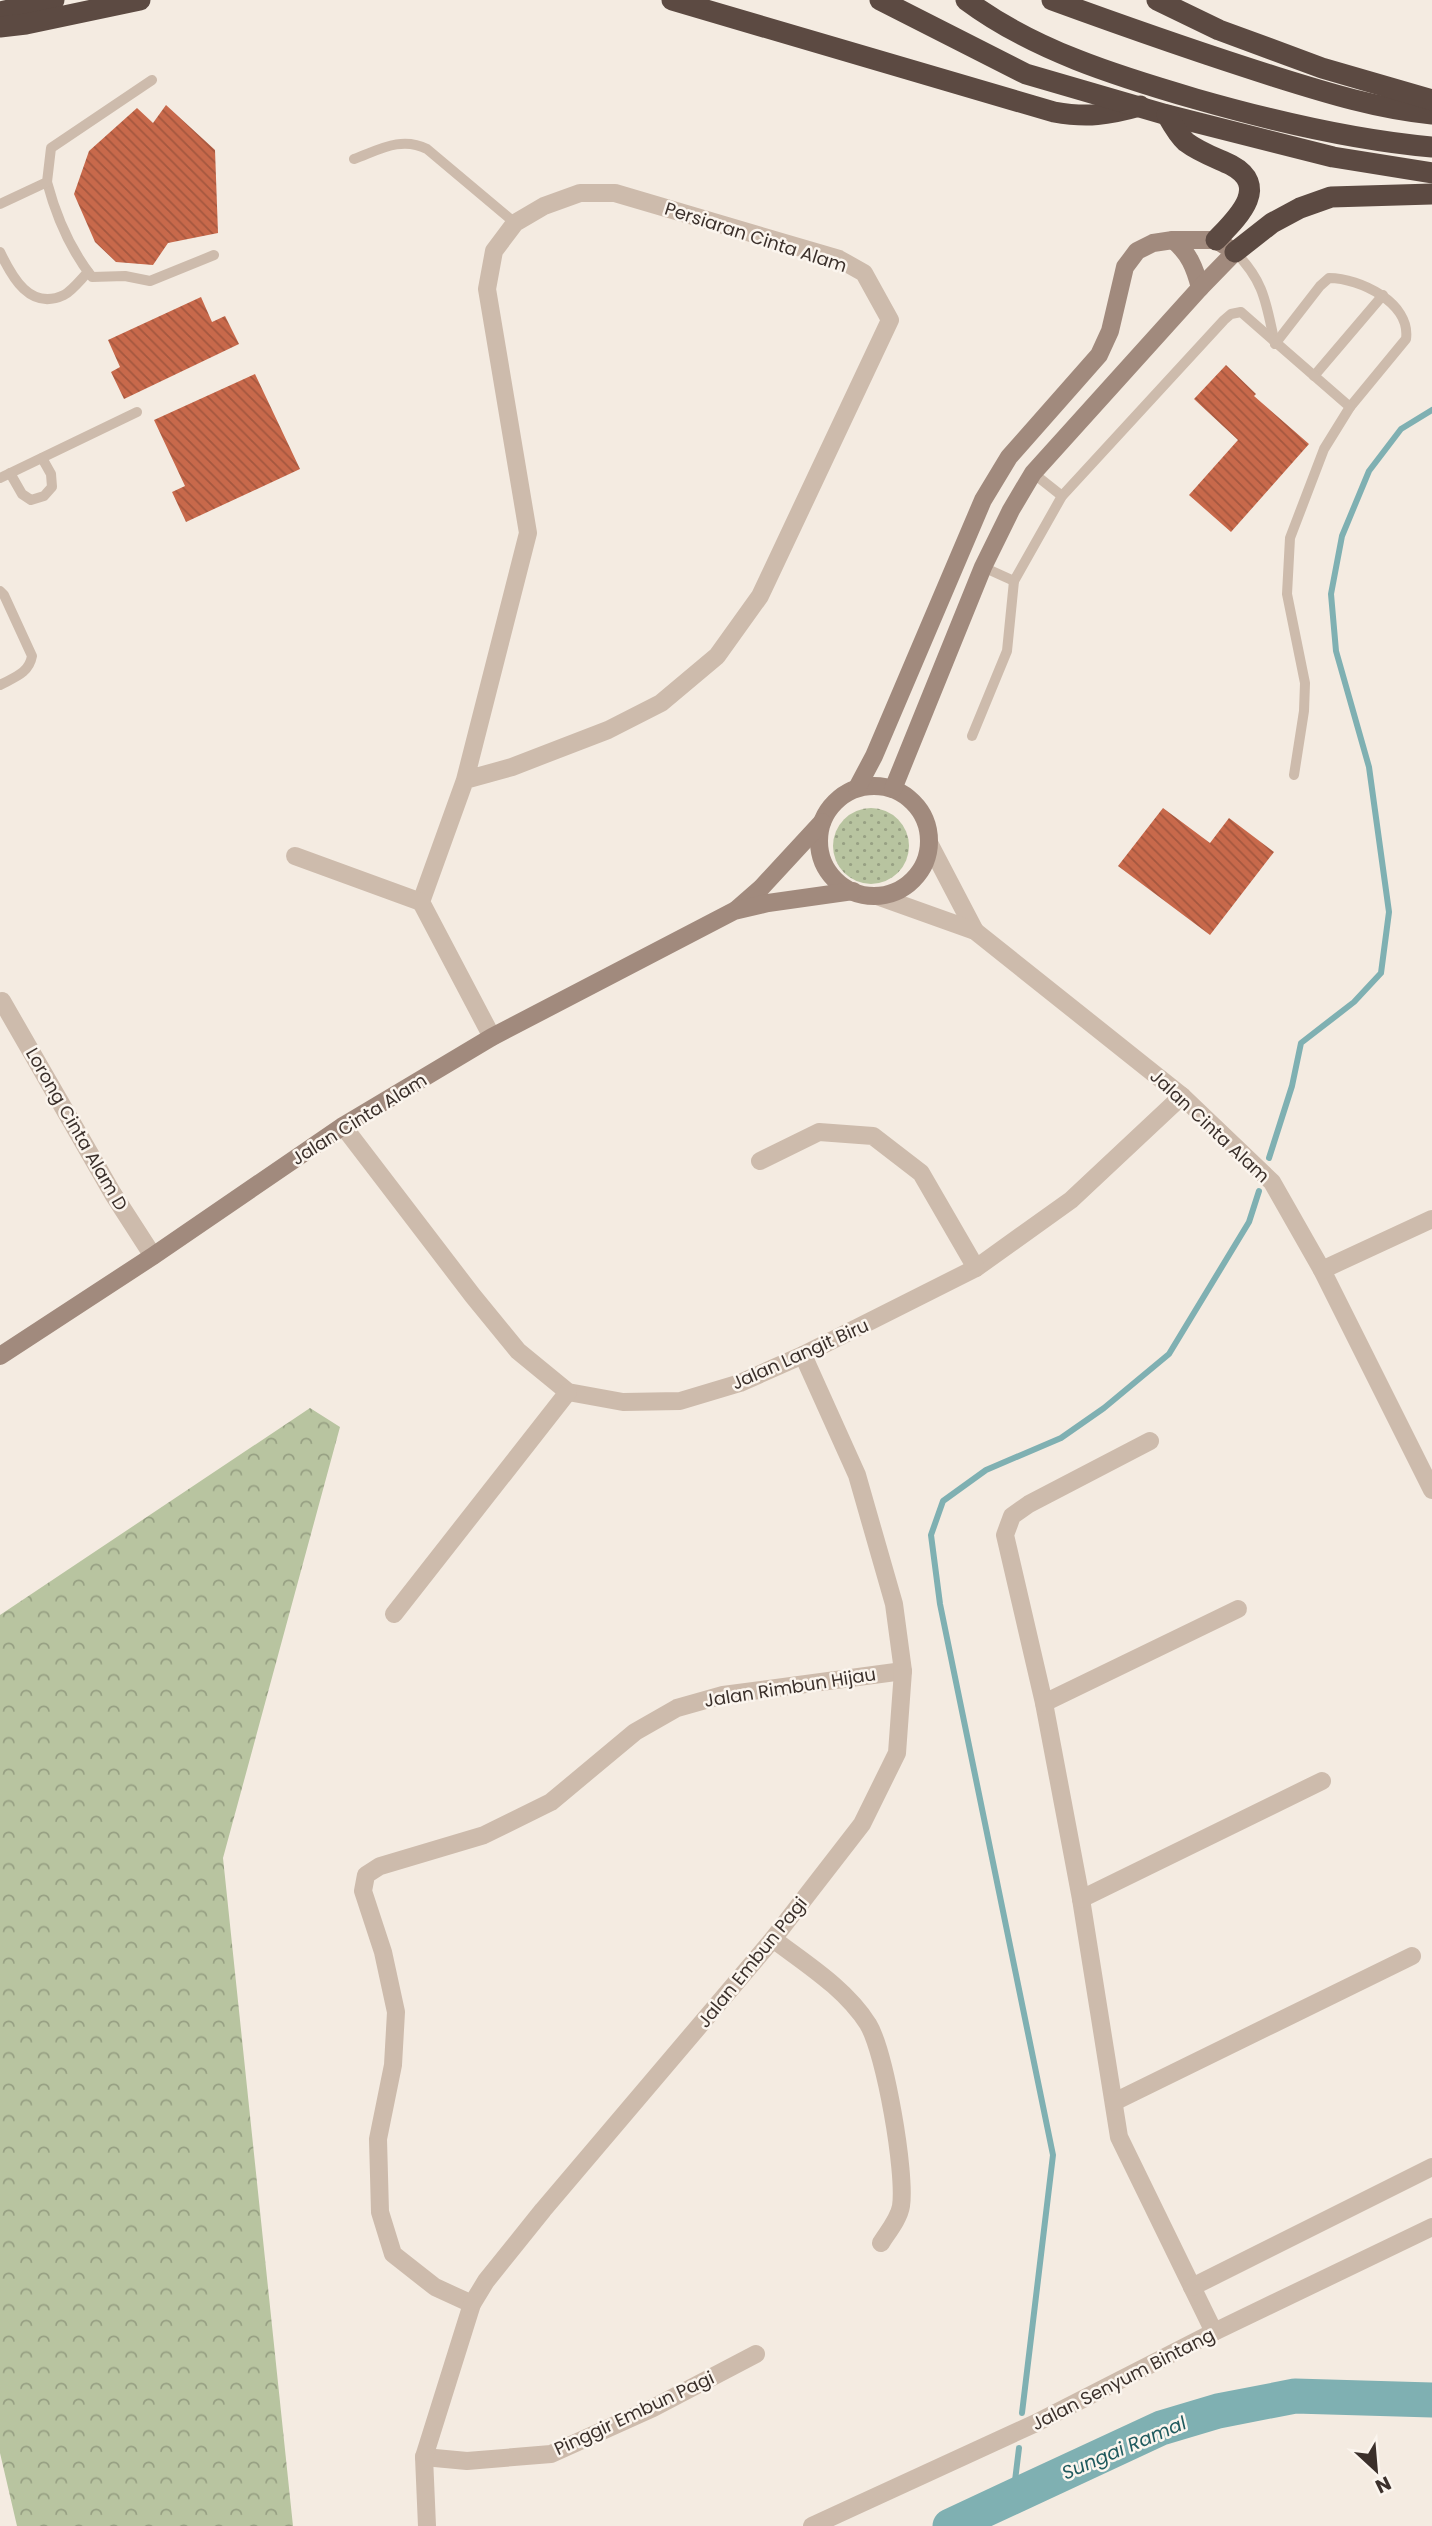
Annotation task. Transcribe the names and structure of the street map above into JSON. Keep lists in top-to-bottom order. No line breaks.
{"streets":{"street":["Persiaran Cinta Alam","Jalan Cinta Alam","Lorong Cinta Alam D","Jalan Langit Biru","Jalan Rimbun Hijau","Jalan Embun Pagi","Jalan Senyum Bintang","Pinggir Embun Pagi"]},"crossings":[["Jalan Cinta Alam","Lorong Cinta Alam D"],["Jalan Cinta Alam","Jalan Langit Biru"],["Jalan Langit Biru","Jalan Embun Pagi"],["Jalan Rimbun Hijau","Jalan Embun Pagi"],["Jalan Embun Pagi","Pinggir Embun Pagi"]],"water":["Sungai Ramal"],"north":"bottom right"}
